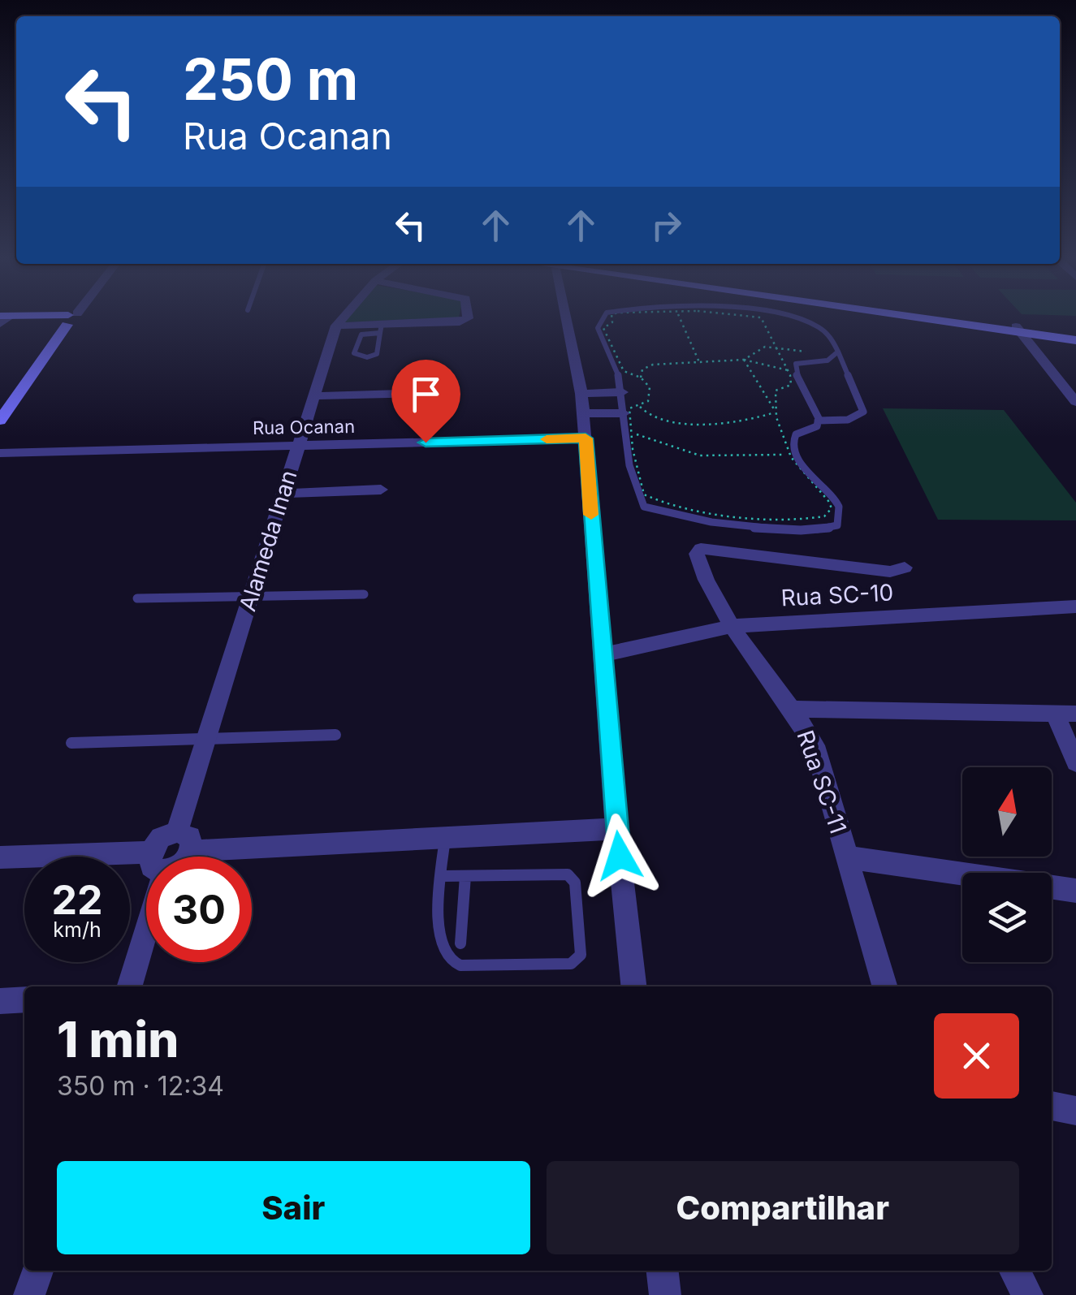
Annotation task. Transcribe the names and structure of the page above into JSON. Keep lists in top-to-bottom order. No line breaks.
{"streets":{"street":["Rua Ocanan","Alameda Inan","Rua SC-10","Rua SC-11"]},"crossings":[["Rua Ocanan","Alameda Inan"],["Rua SC-10","Rua SC-11"]],"north":"top","page":{"turn":["250 m","Rua Ocanan"],"speed":"22 km/h","limit":"30","heading":["1 min","350 m · 12:34"],"buttons":["Sair","Compartilhar"]}}
